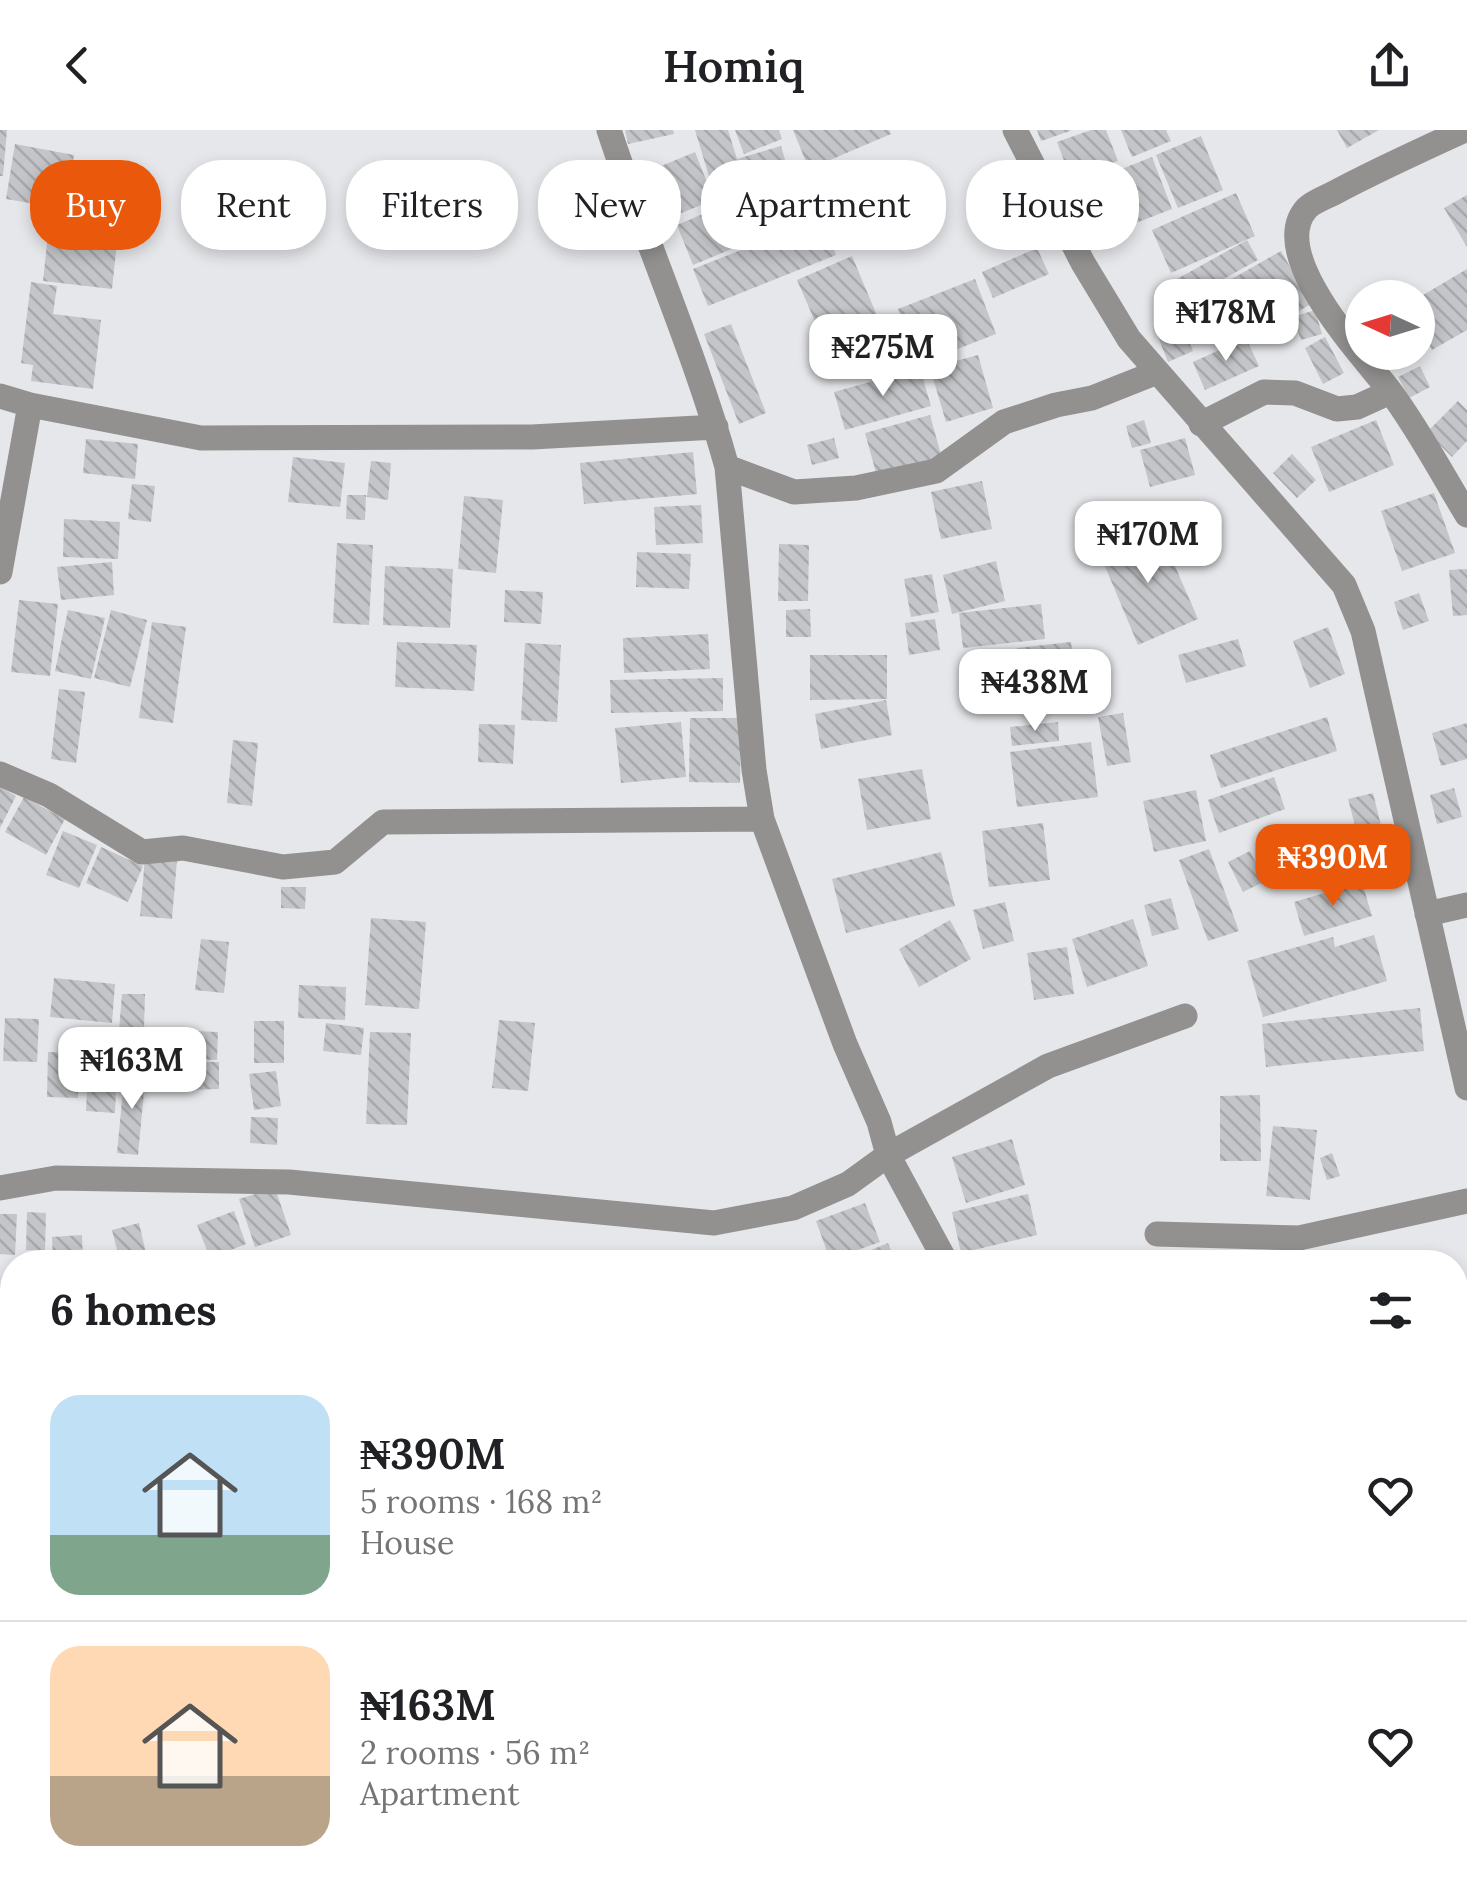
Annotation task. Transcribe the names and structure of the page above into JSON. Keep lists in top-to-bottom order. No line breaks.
{"north":"left","page":{"header":"Homiq","chip":["Buy","Rent","Filters","New","Apartment","House"],"price":["₦178M","₦275M","₦170M","₦438M","₦390M","₦163M"],"heading":"6 homes","list":[{"name":"₦390M","note":"5 rooms · 168 m² · House"},{"name":"₦163M","note":"2 rooms · 56 m² · Apartment"}]}}
